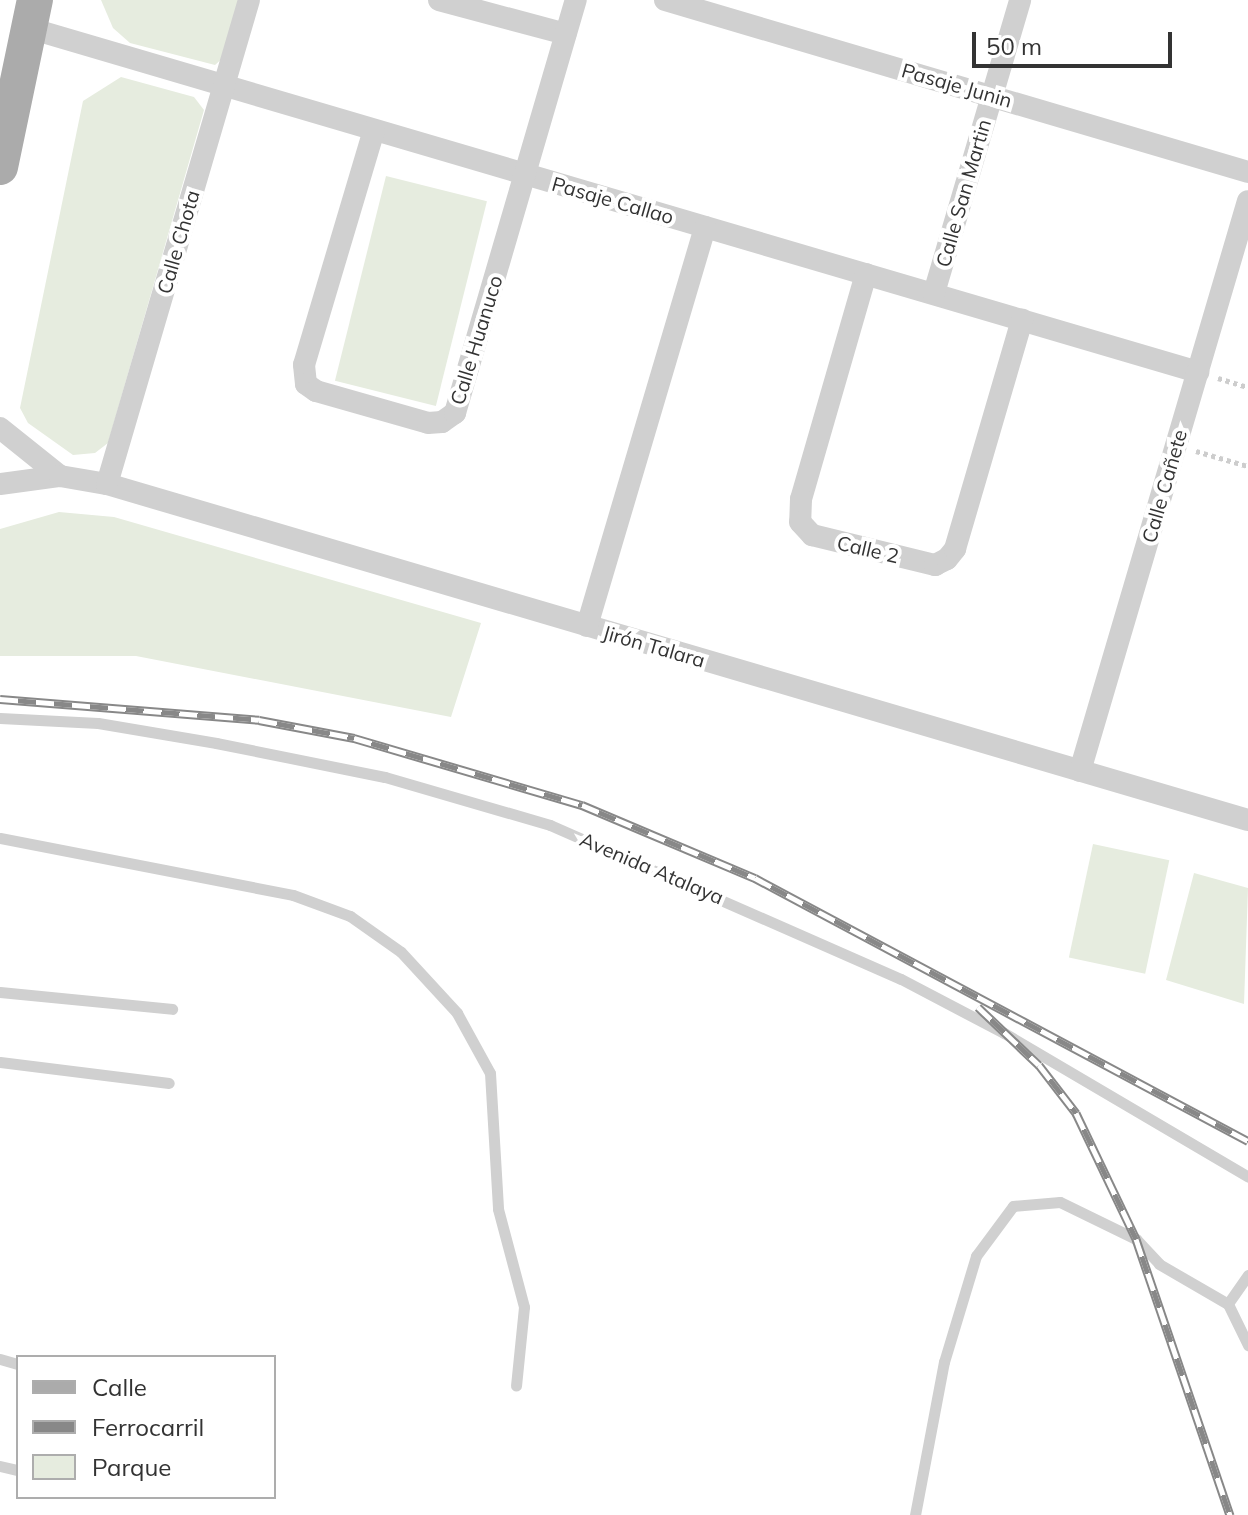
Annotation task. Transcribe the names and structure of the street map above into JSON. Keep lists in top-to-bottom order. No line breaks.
{"streets":{"street":["Pasaje Junin","Calle San Martin","Pasaje Callao","Calle Chota","Calle Huanuco","Calle Cañete","Calle 2","Jirón Talara"],"lane":["Avenida Atalaya"]},"crossings":[["Pasaje Junin","Calle San Martin"],["Calle San Martin","Pasaje Callao"],["Pasaje Callao","Calle Chota"],["Pasaje Callao","Calle Huanuco"],["Pasaje Callao","Calle Cañete"],["Pasaje Callao","Calle 2"],["Calle Chota","Jirón Talara"],["Calle Cañete","Jirón Talara"]],"legend":["Calle","Ferrocarril","Parque"],"scale_bar":"50 m"}
